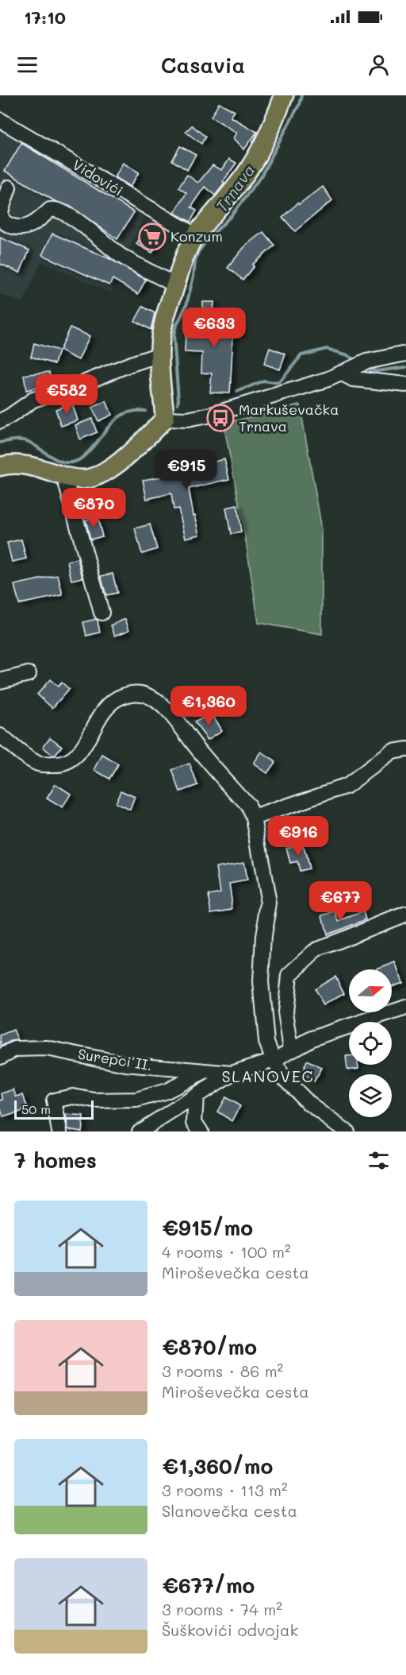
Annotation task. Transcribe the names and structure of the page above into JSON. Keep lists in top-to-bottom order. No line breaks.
{"streets":{"street":["Vidovići","Surepci II."]},"districts":["SLANOVEC"],"water":["Trnava"],"places":{"supermarket":["Konzum"],"bus stop":["Markuševačka Trnava"]},"scale_bar":"50 m","north":"right","page":{"status":"17:10","header":"Casavia","price":["€633","€582","€915","€870","€1,360","€916","€677"],"scale":"50 m","heading":"7 homes","list":[{"name":"€915/mo","note":"4 rooms · 100 m² · Miroševečka cesta"},{"name":"€870/mo","note":"3 rooms · 86 m² · Miroševečka cesta"},{"name":"€1,360/mo","note":"3 rooms · 113 m² · Slanovečka cesta"},{"name":"€677/mo","note":"3 rooms · 74 m² · Šuškovići odvojak"}]}}
